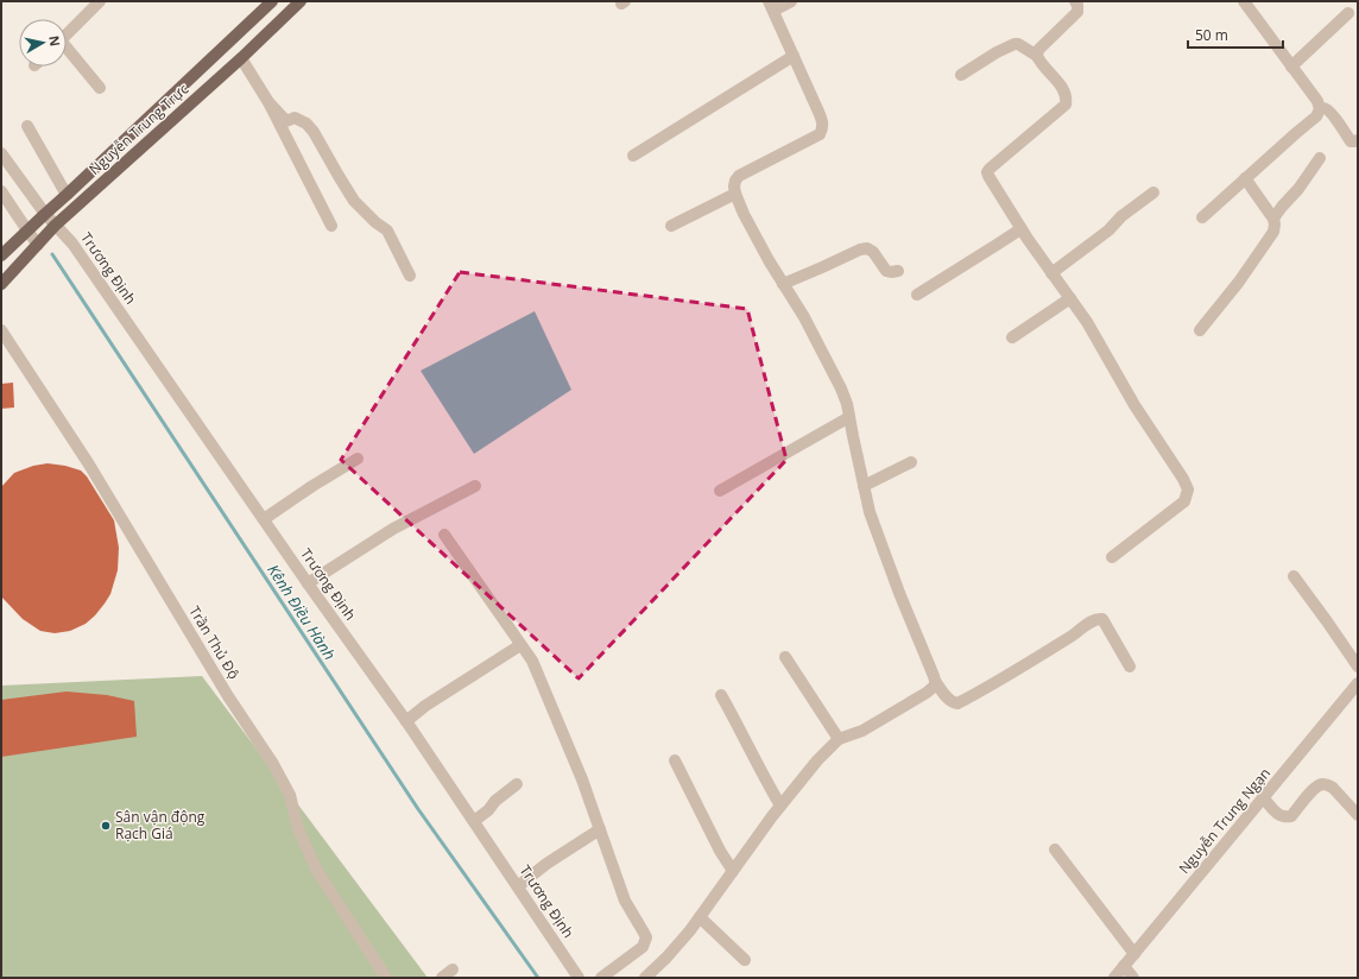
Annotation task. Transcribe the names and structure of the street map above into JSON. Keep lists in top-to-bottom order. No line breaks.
{"streets":{"main road":["Nguyễn Trung Trực"],"street":["Trương Định","Trần Thủ Độ","Nguyễn Trung Ngạn"]},"crossings":[["Nguyễn Trung Trực","Trương Định"]],"water":["Kênh Điều Hành"],"places":["Sân vận động Rạch Giá"],"scale_bar":"50 m","north":"right"}
